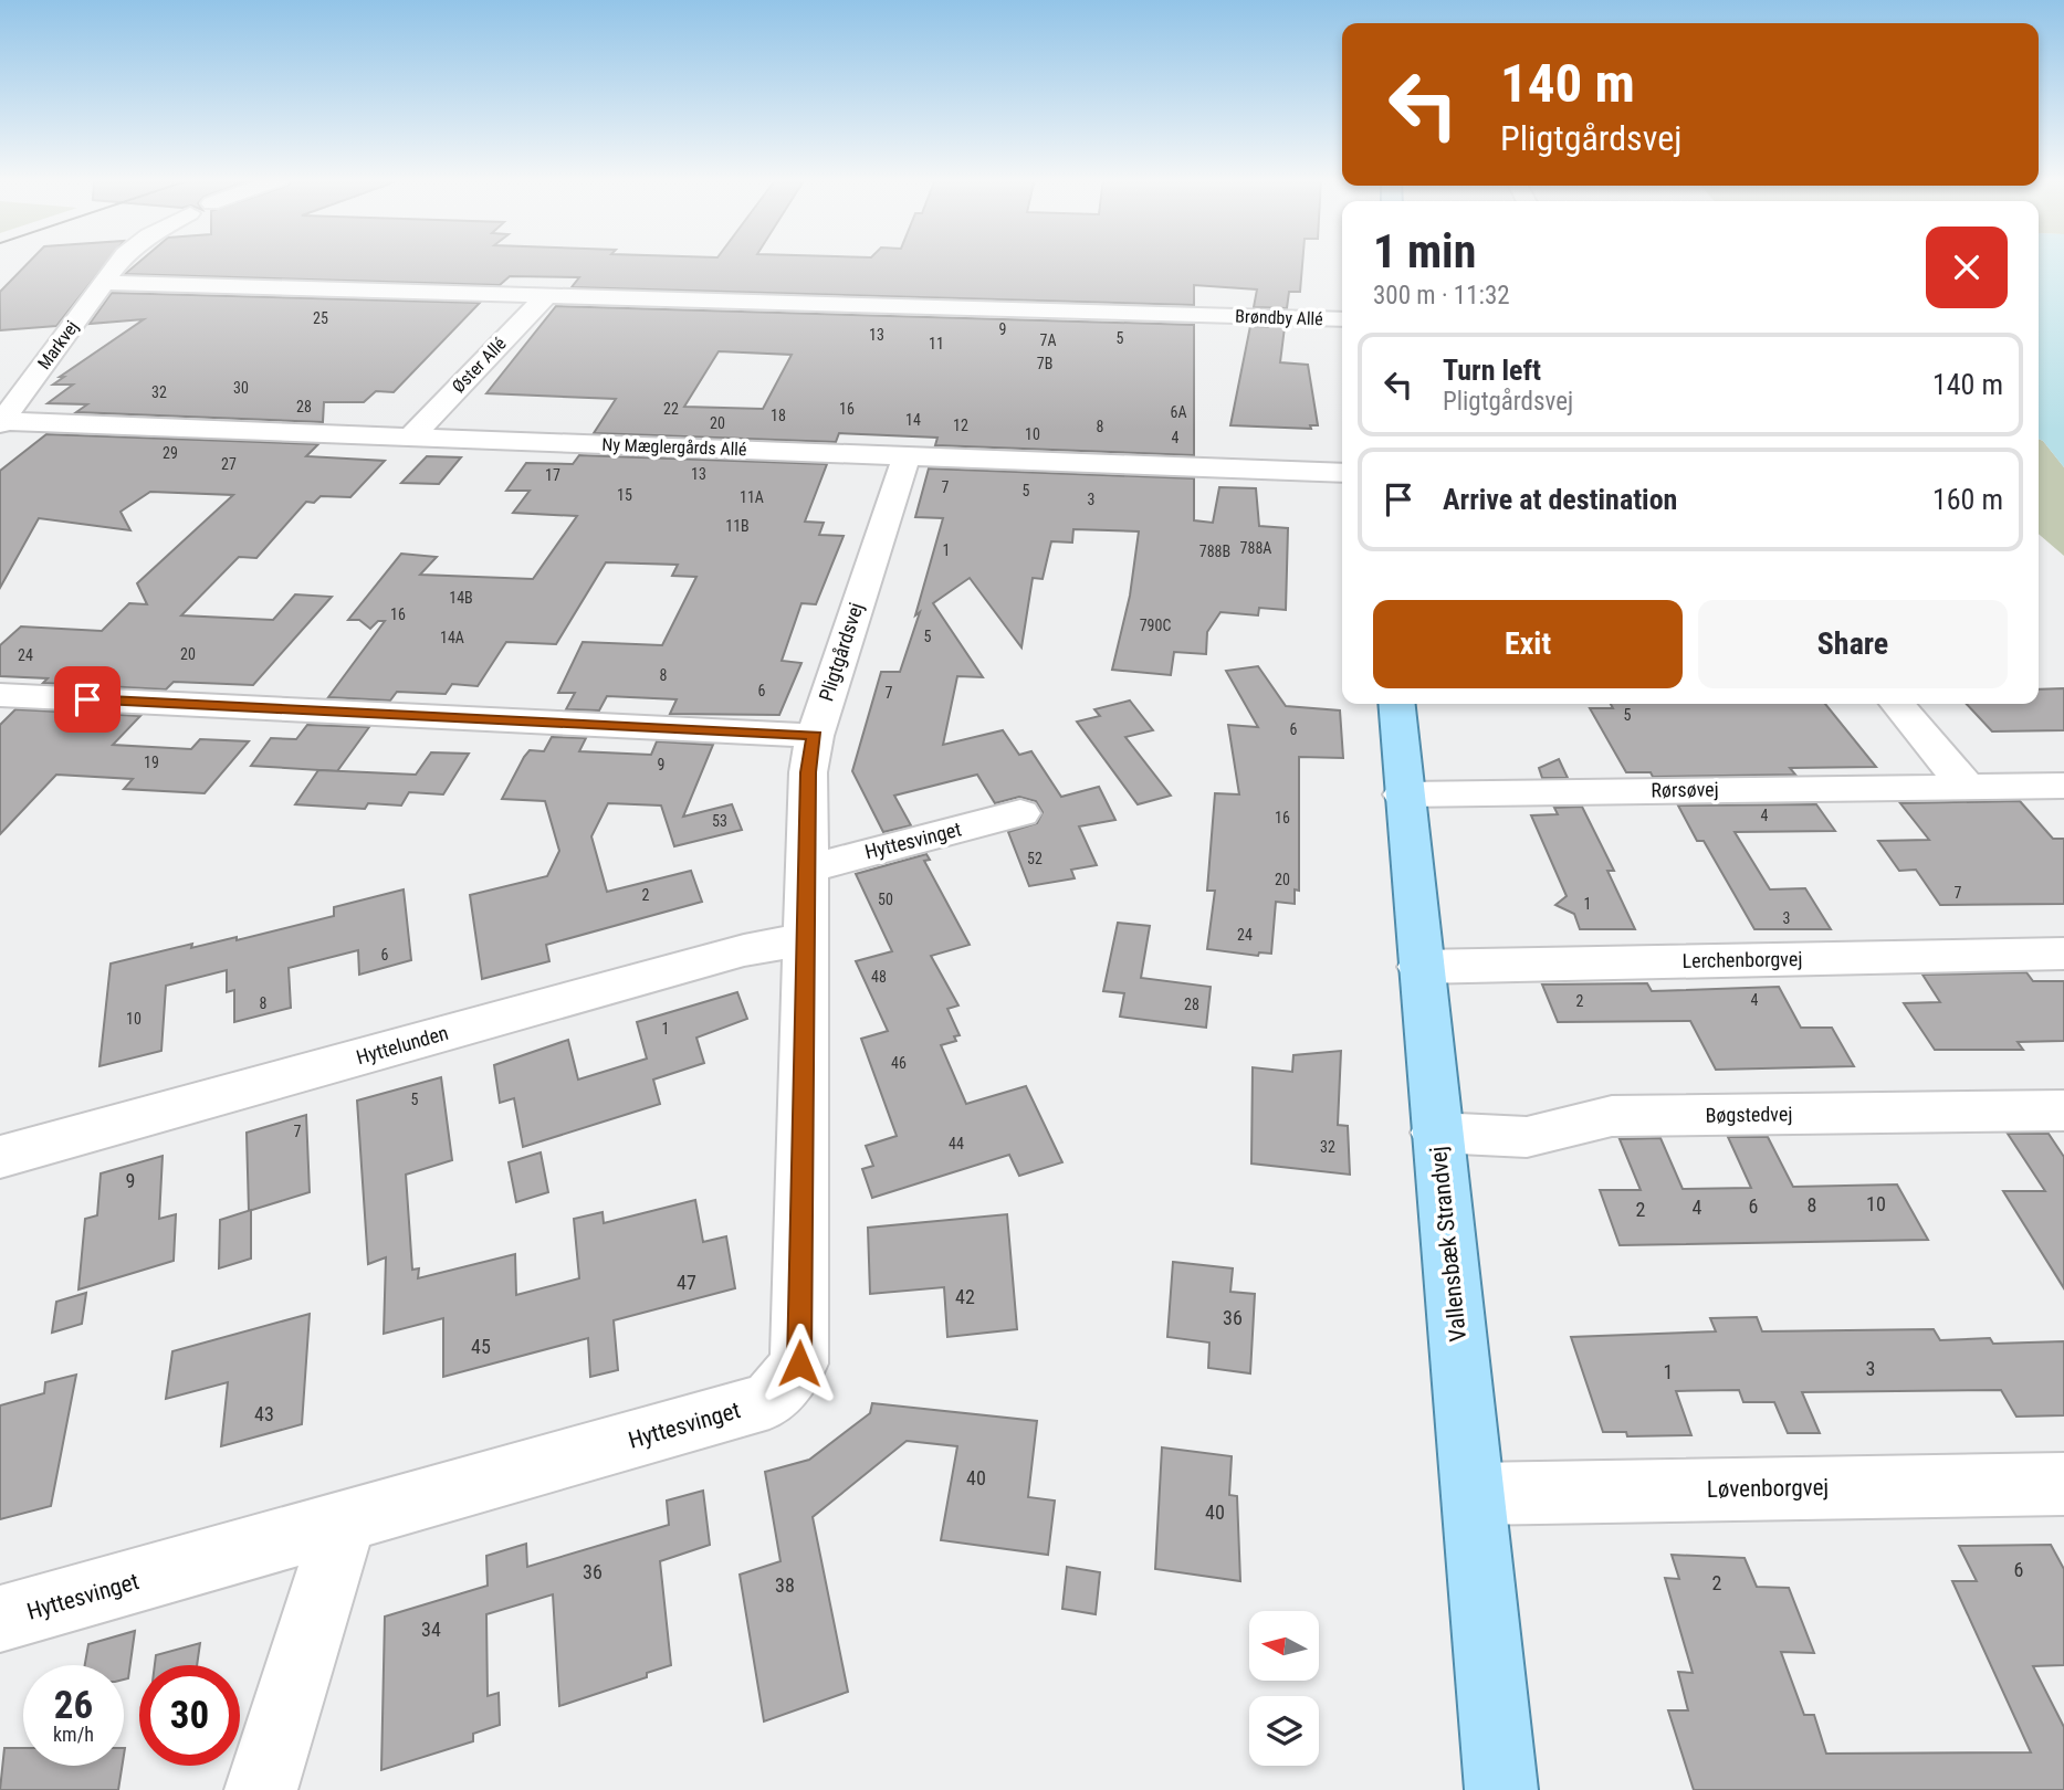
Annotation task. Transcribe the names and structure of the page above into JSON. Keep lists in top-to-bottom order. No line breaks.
{"streets":{"main road":["Vallensbæk Strandvej"],"street":["Brøndby Allé","Markvej","Øster Allé","Ny Mæglergårds Allé","Pligtgårdsvej","Rørsøvej","Hyttesvinget","Lerchenborgvej","Hyttelunden","Bøgstedvej","Løvenborgvej"]},"crossings":[["Brøndby Allé","Markvej"],["Brøndby Allé","Øster Allé"],["Markvej","Ny Mæglergårds Allé"],["Øster Allé","Ny Mæglergårds Allé"],["Ny Mæglergårds Allé","Pligtgårdsvej"],["Pligtgårdsvej","Hyttesvinget"],["Rørsøvej","Vallensbæk Strandvej"],["Hyttesvinget","Hyttelunden"],["Lerchenborgvej","Vallensbæk Strandvej"],["Bøgstedvej","Vallensbæk Strandvej"],["Vallensbæk Strandvej","Løvenborgvej"]],"house_numbers":["25","9","13","5","7A","11","7B","30","32","28","22","16","6A","18","14","20","12","8","10","4","29","27","13","17","7","5","15","11A","3","11B","788A","1","788B","14B","16","790C","5","14A","20","24","8","6","7","5","6","19","9","4","16","53","52","20","7","2","50","1","3","24","6","48","4","2","8","28","10","1","46","5","7","44","32","9","10","8","6","4","2","47","42","36","45","3","1","43","40","40","6","36","2","38","34"],"north":"left","page":{"turn":["140 m","Pligtgårdsvej"],"heading":["1 min","300 m · 11:32"],"list":[{"name":"Turn left","note":"Pligtgårdsvej","value":"140 m"},{"name":"Arrive at destination","value":"160 m"}],"buttons":["Exit","Share"],"speed":"26 km/h","limit":"30"}}
